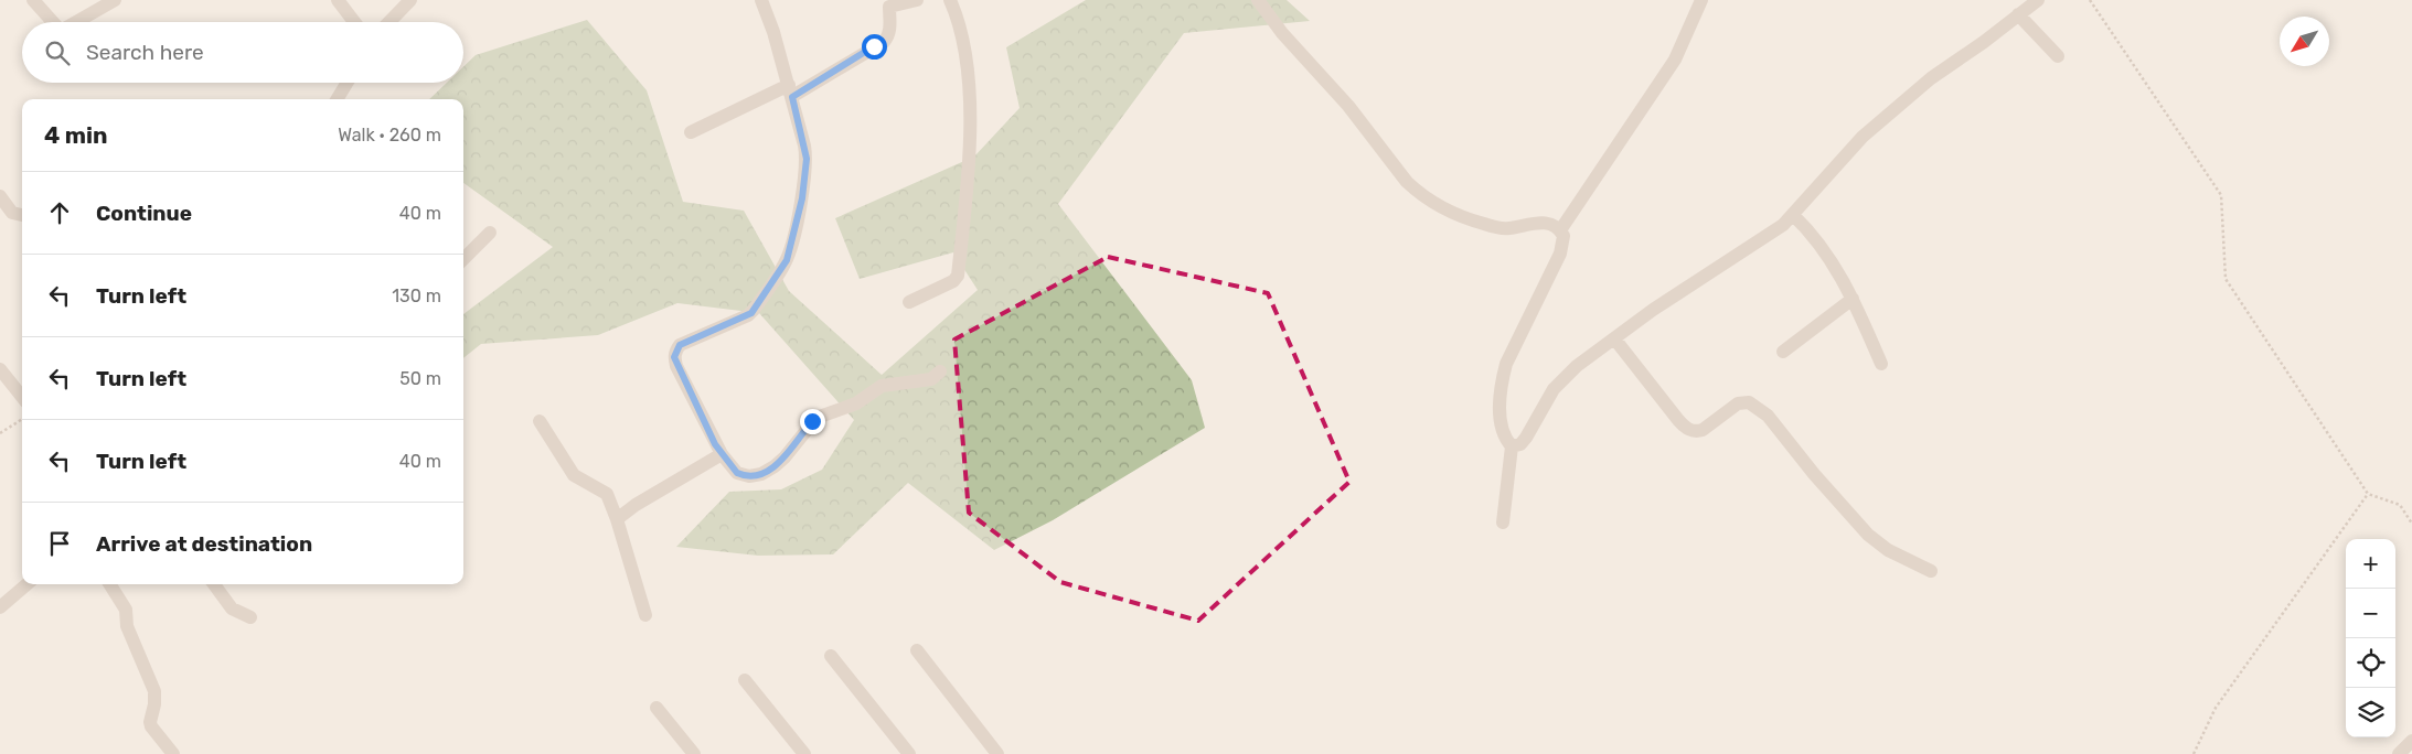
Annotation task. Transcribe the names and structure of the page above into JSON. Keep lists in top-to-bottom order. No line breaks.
{"north":"bottom left","page":{"search":"Search here","heading":["4 min","Walk · 260 m"],"list":[["Continue","40 m"],["Turn left","130 m"],["Turn left","50 m"],["Turn left","40 m"],"Arrive at destination"],"map_buttons":["+","−"]}}
